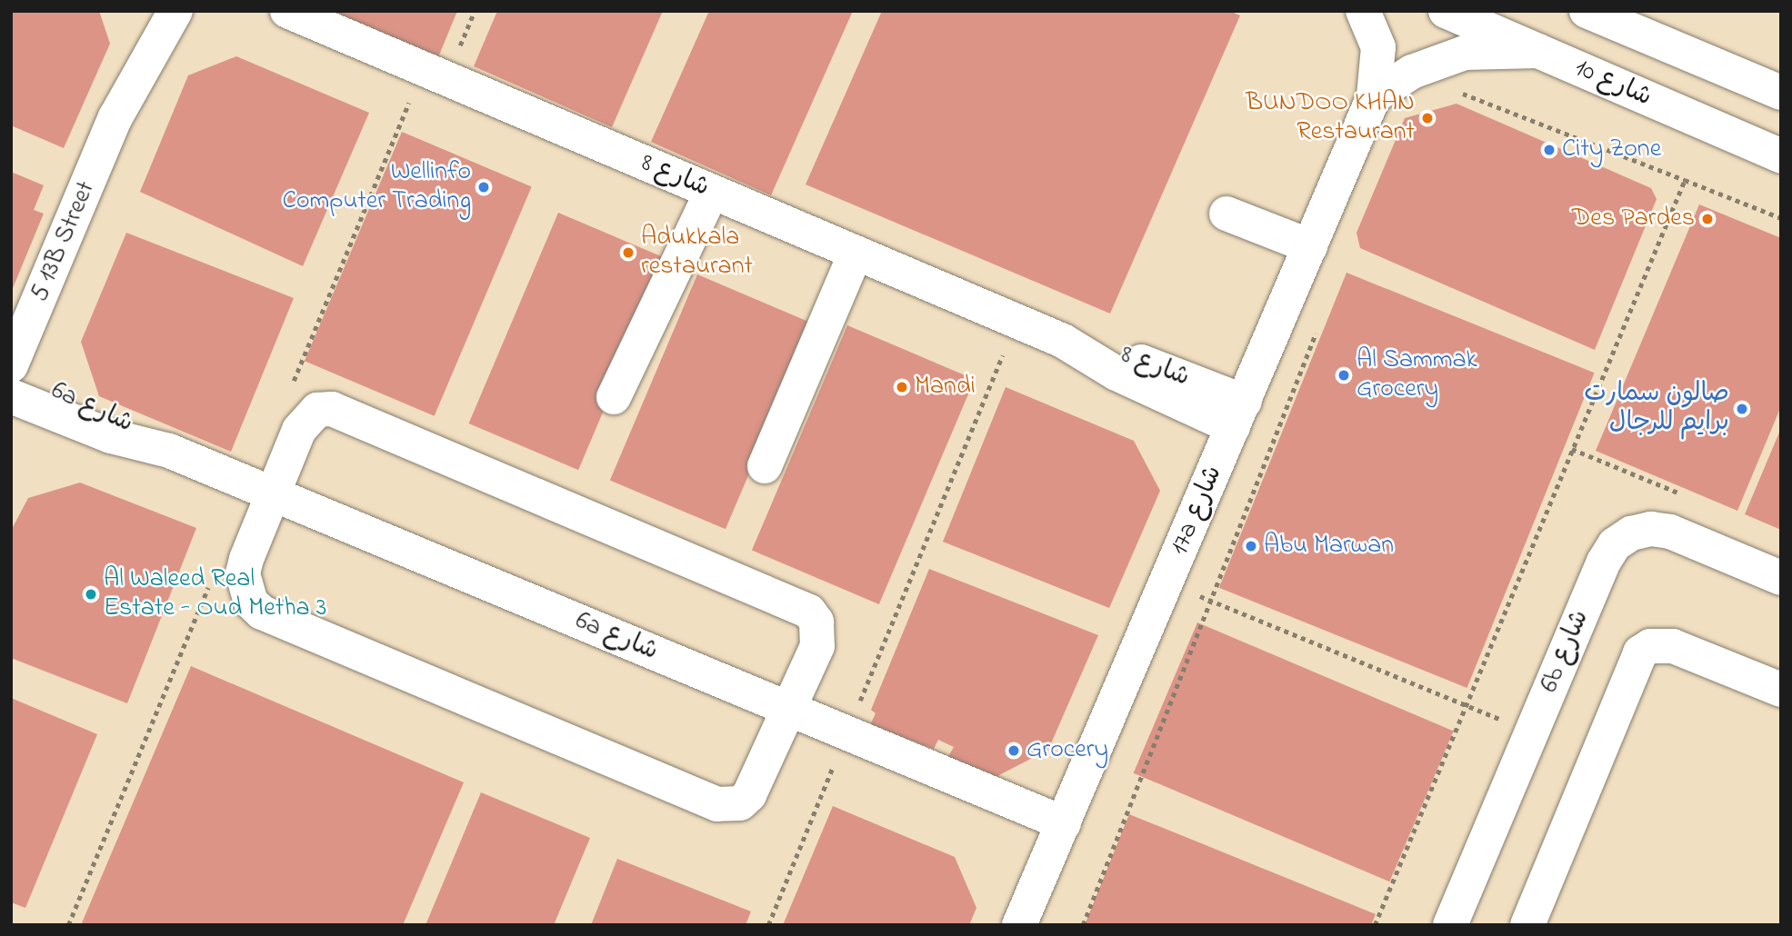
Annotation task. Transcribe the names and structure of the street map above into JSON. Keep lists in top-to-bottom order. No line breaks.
{"streets":{"street":["شارع 10","شارع 8","5 13B Street","6a شارع","17a شارع","6b شارع"]},"crossings":[["شارع 8","17a شارع"],["5 13B Street","6a شارع"],["6a شارع","17a شارع"]],"places":["BUNDOO KHAN Restaurant","City Zone","Wellinfo Computer Trading","Des Pardes","Adukkala restaurant","Al Sammak Grocery","Mandi","صالون سمارت برايم للرجال","Abu Marwan","Al Waleed Real Estate - Oud Metha 3","Grocery"]}
